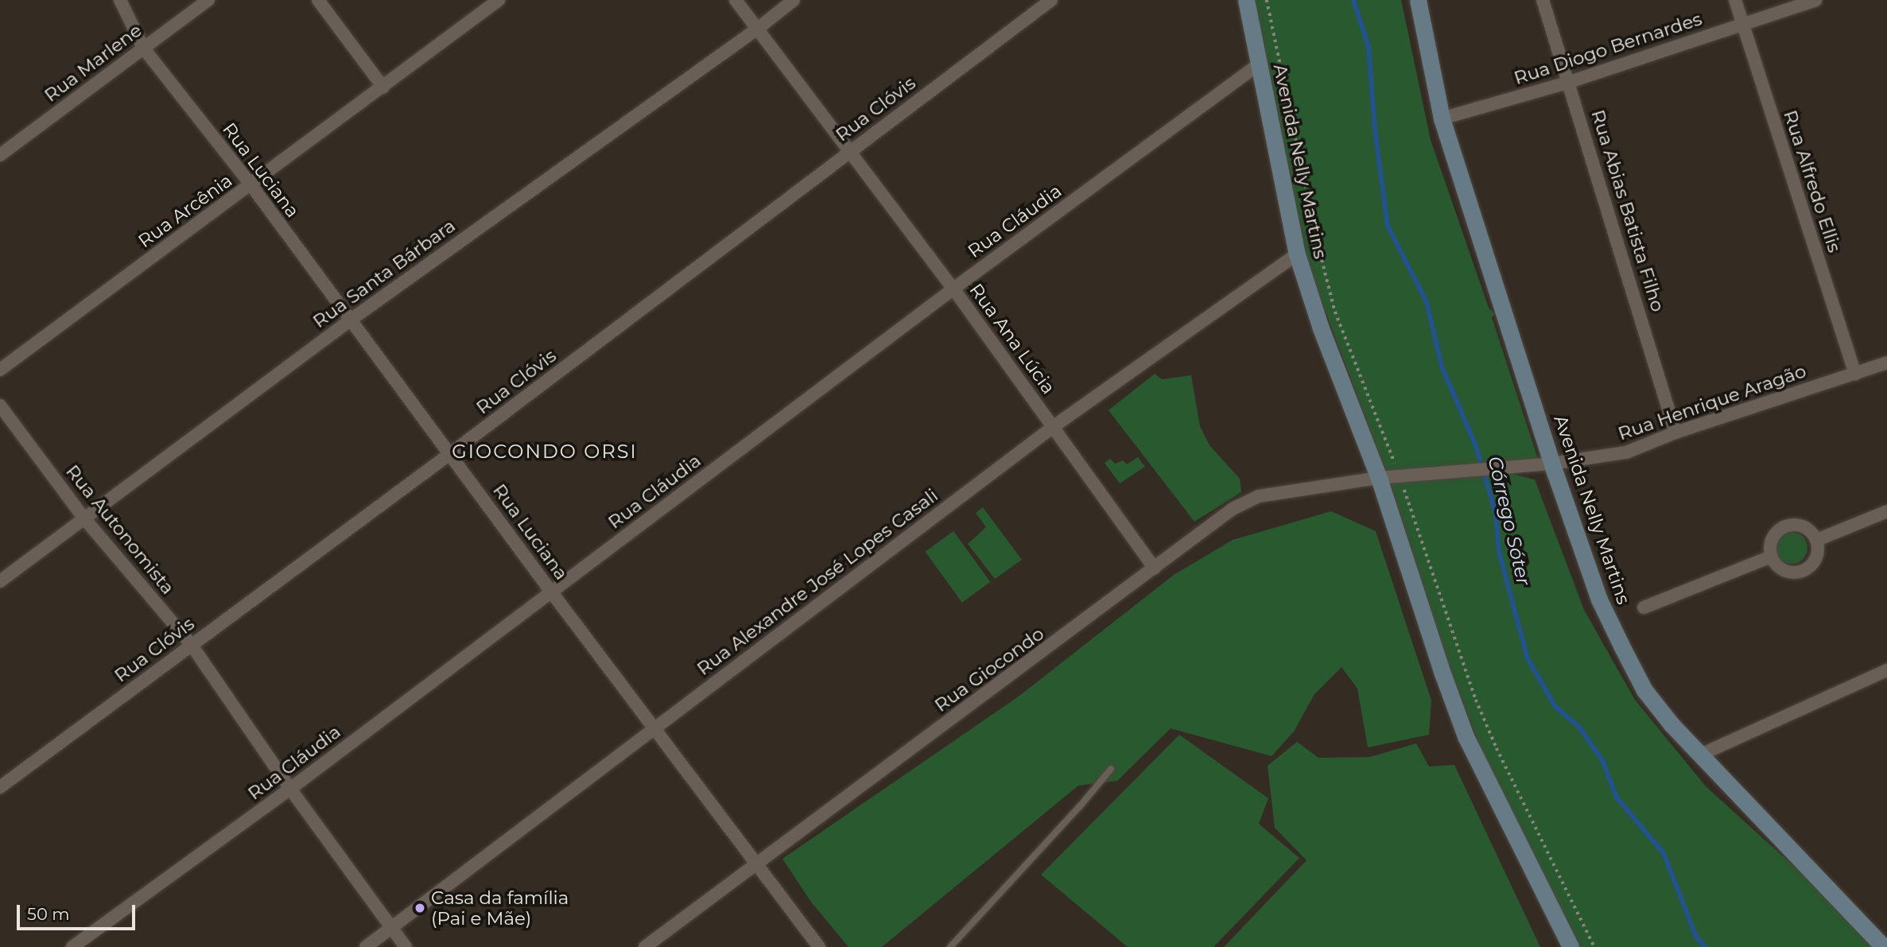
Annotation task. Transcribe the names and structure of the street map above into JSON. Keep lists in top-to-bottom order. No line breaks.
{"streets":{"main road":["Avenida Nelly Martins"],"street":["Rua Diogo Bernardes","Rua Marlene","Rua Clóvis","Rua Luciana","Rua Alfredo Ellis","Rua Arcênia","Rua Abias Batista Filho","Rua Cláudia","Rua Santa Bárbara","Rua Ana Lúcia","Rua Henrique Aragão","Rua Autonomista","Rua Alexandre José Lopes Casali","Rua Giocondo"]},"crossings":[["Rua Diogo Bernardes","Avenida Nelly Martins"],["Rua Diogo Bernardes","Rua Alfredo Ellis"],["Rua Diogo Bernardes","Rua Abias Batista Filho"],["Rua Marlene","Rua Luciana"],["Rua Clóvis","Rua Luciana"],["Rua Clóvis","Rua Ana Lúcia"],["Rua Clóvis","Rua Autonomista"],["Avenida Nelly Martins","Rua Cláudia"],["Avenida Nelly Martins","Rua Henrique Aragão"],["Avenida Nelly Martins","Rua Alexandre José Lopes Casali"],["Avenida Nelly Martins","Rua Giocondo"],["Rua Luciana","Rua Arcênia"],["Rua Luciana","Rua Cláudia"],["Rua Luciana","Rua Santa Bárbara"],["Rua Luciana","Rua Alexandre José Lopes Casali"],["Rua Luciana","Rua Giocondo"],["Rua Alfredo Ellis","Rua Henrique Aragão"],["Rua Abias Batista Filho","Rua Henrique Aragão"],["Rua Cláudia","Rua Ana Lúcia"],["Rua Cláudia","Rua Autonomista"],["Rua Santa Bárbara","Rua Ana Lúcia"],["Rua Santa Bárbara","Rua Autonomista"],["Rua Ana Lúcia","Rua Alexandre José Lopes Casali"],["Rua Ana Lúcia","Rua Giocondo"],["Rua Henrique Aragão","Rua Giocondo"],["Rua Autonomista","Rua Alexandre José Lopes Casali"]],"districts":["GIOCONDO ORSI"],"water":["Córrego Sóter"],"places":["Casa da família (Pai e Mãe)"],"scale_bar":"50 m"}
